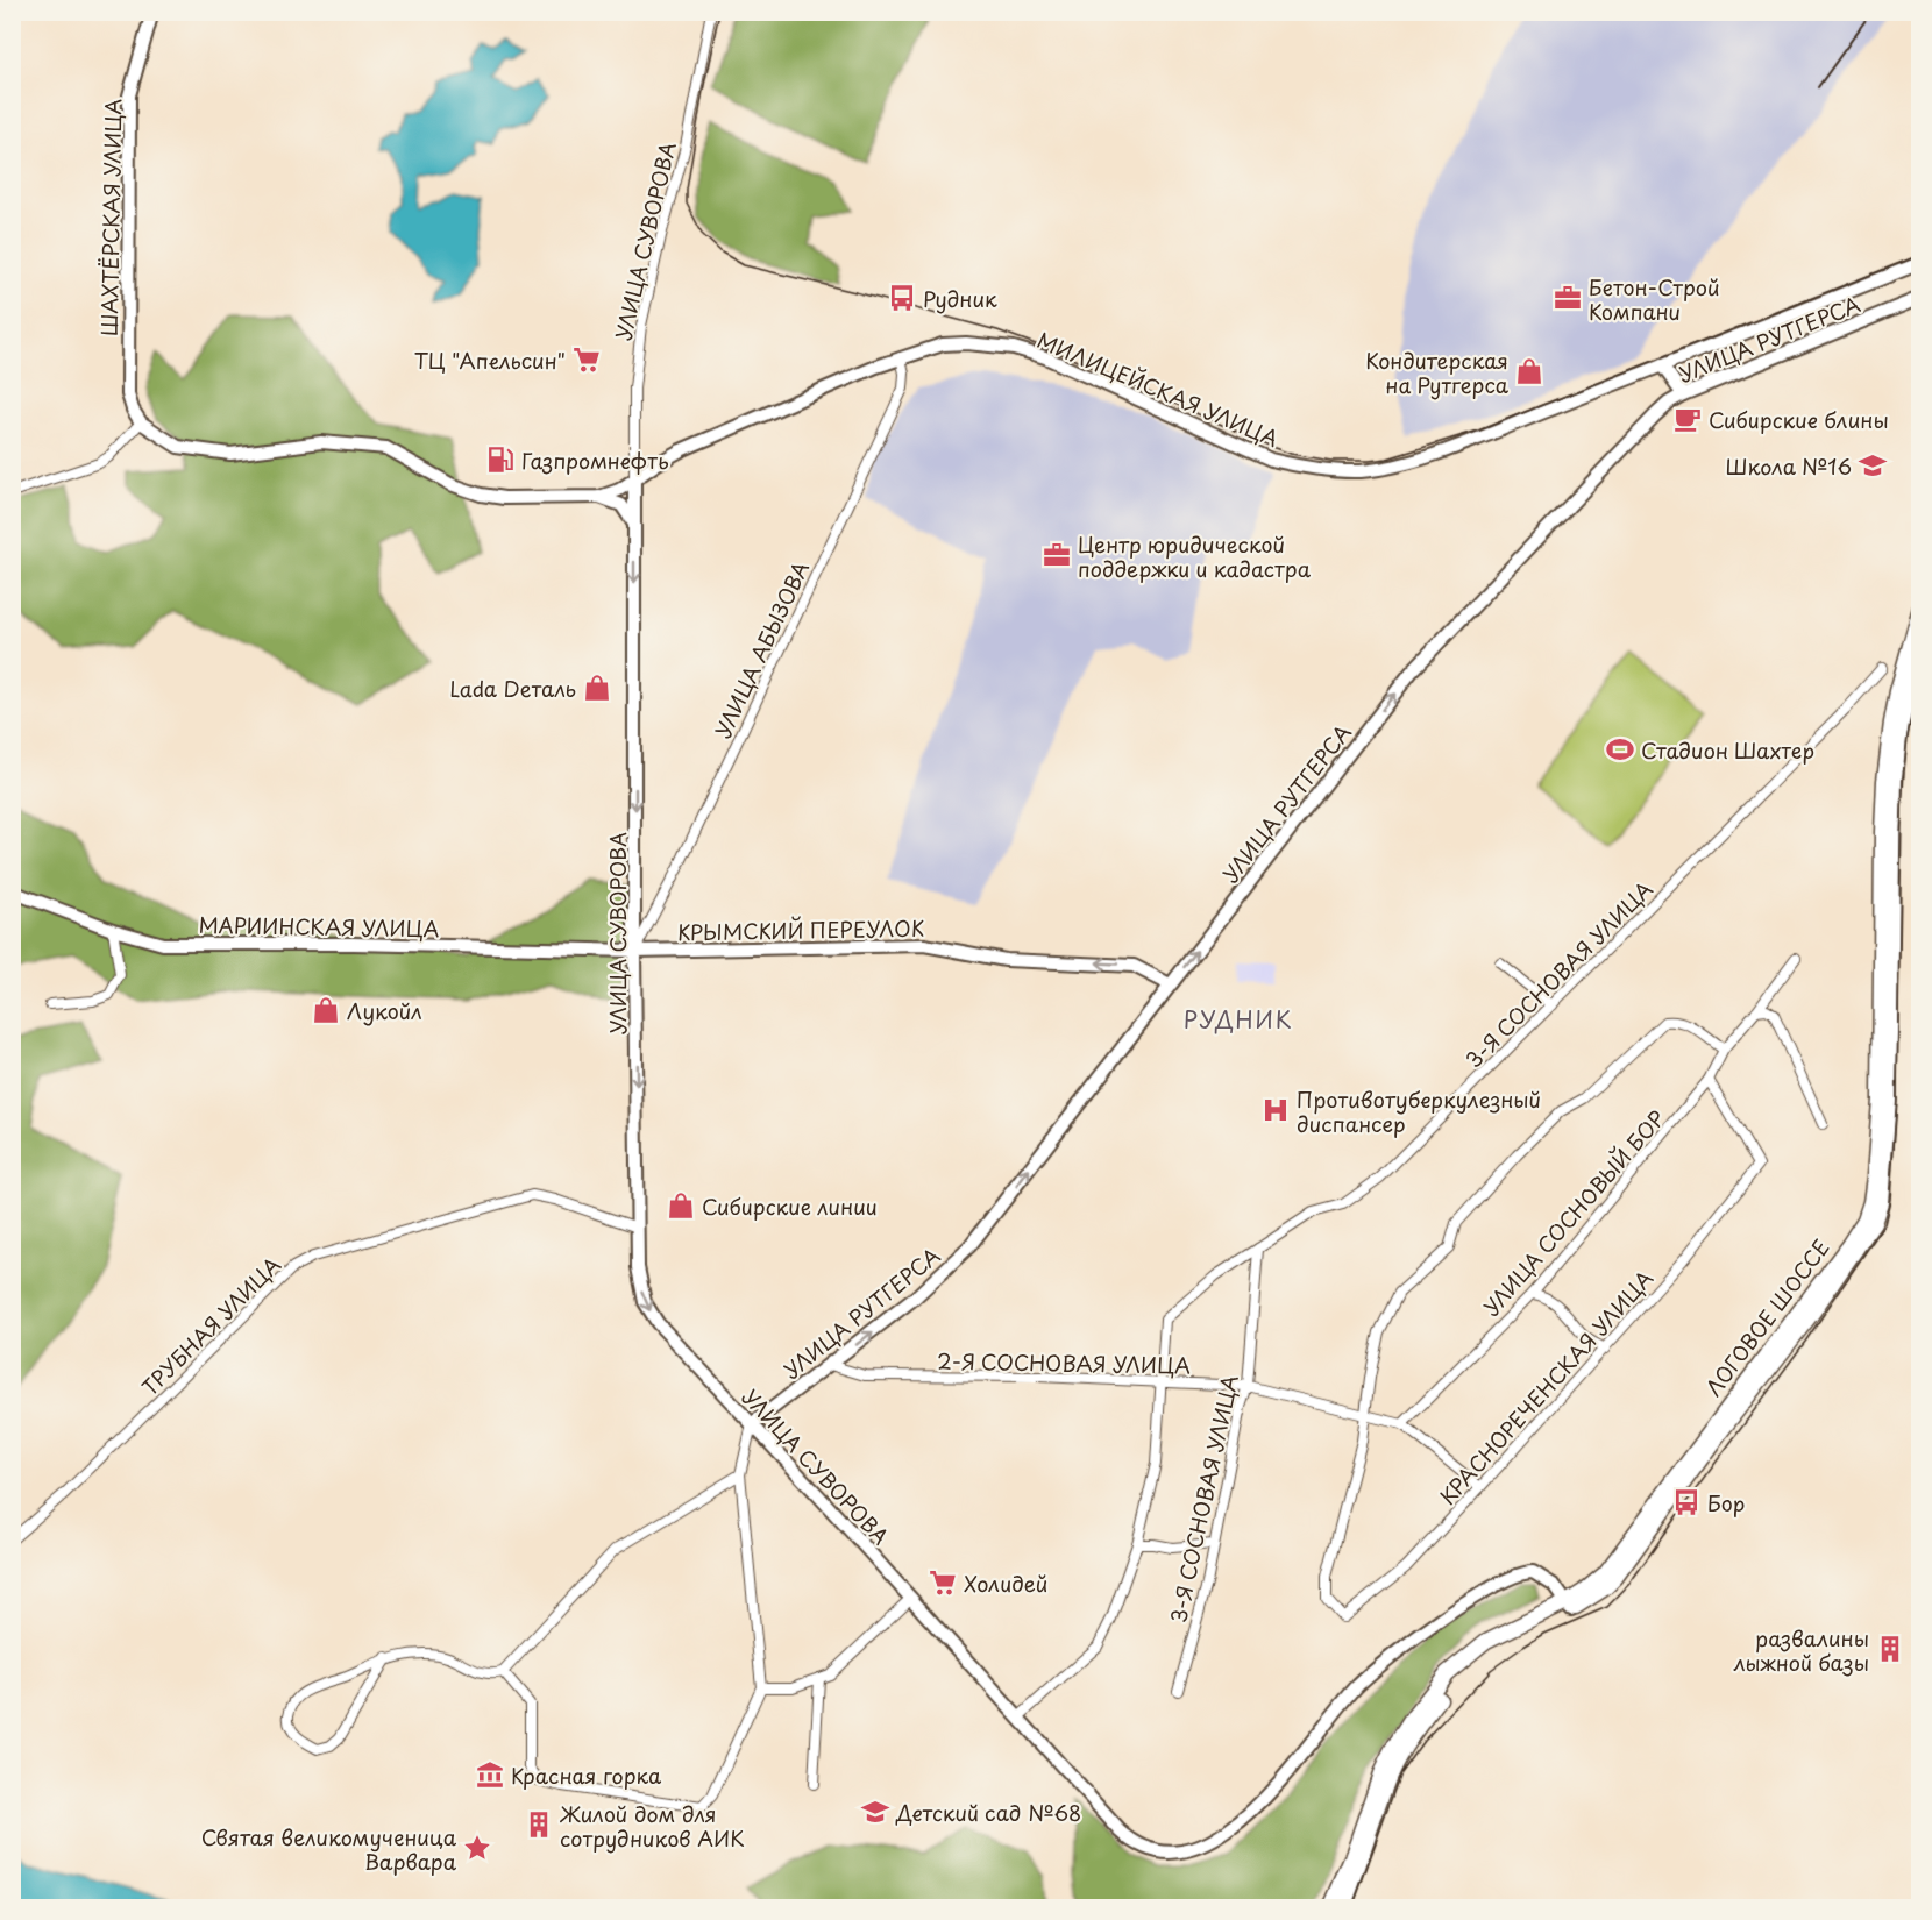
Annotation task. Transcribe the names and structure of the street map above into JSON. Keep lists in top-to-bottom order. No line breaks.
{"streets":{"main road":["ШАХТЁРСКАЯ УЛИЦА","УЛИЦА СУВОРОВА","УЛИЦА РУТГЕРСА","МИЛИЦЕЙСКАЯ УЛИЦА","МАРИИНСКАЯ УЛИЦА","КРЫМСКИЙ ПЕРЕУЛОК","ЛОГОВОЕ ШОССЕ"],"street":["УЛИЦА АБЫЗОВА","3-Я СОСНОВАЯ УЛИЦА","УЛИЦА СОСНОВЫЙ БОР","ТРУБНАЯ УЛИЦА","2-Я СОСНОВАЯ УЛИЦА","КРАСНОРЕЧЕНСКАЯ УЛИЦА"]},"crossings":[["УЛИЦА СУВОРОВА","УЛИЦА РУТГЕРСА"],["УЛИЦА СУВОРОВА","МИЛИЦЕЙСКАЯ УЛИЦА"],["УЛИЦА СУВОРОВА","УЛИЦА АБЫЗОВА"],["УЛИЦА СУВОРОВА","МАРИИНСКАЯ УЛИЦА"],["УЛИЦА СУВОРОВА","КРЫМСКИЙ ПЕРЕУЛОК"],["УЛИЦА СУВОРОВА","ЛОГОВОЕ ШОССЕ"],["УЛИЦА СУВОРОВА","ТРУБНАЯ УЛИЦА"],["УЛИЦА РУТГЕРСА","МИЛИЦЕЙСКАЯ УЛИЦА"],["УЛИЦА РУТГЕРСА","КРЫМСКИЙ ПЕРЕУЛОК"],["УЛИЦА РУТГЕРСА","2-Я СОСНОВАЯ УЛИЦА"],["МИЛИЦЕЙСКАЯ УЛИЦА","УЛИЦА АБЫЗОВА"],["УЛИЦА АБЫЗОВА","МАРИИНСКАЯ УЛИЦА"],["УЛИЦА АБЫЗОВА","КРЫМСКИЙ ПЕРЕУЛОК"],["МАРИИНСКАЯ УЛИЦА","КРЫМСКИЙ ПЕРЕУЛОК"],["3-Я СОСНОВАЯ УЛИЦА","2-Я СОСНОВАЯ УЛИЦА"],["УЛИЦА СОСНОВЫЙ БОР","2-Я СОСНОВАЯ УЛИЦА"],["УЛИЦА СОСНОВЫЙ БОР","КРАСНОРЕЧЕНСКАЯ УЛИЦА"],["2-Я СОСНОВАЯ УЛИЦА","КРАСНОРЕЧЕНСКАЯ УЛИЦА"]],"one_way":["УЛИЦА СУВОРОВА","УЛИЦА РУТГЕРСА","КРЫМСКИЙ ПЕРЕУЛОК"],"districts":["РУДНИК"],"places":{"bus stop":["Рудник","Бор"],"office":["Бетон-Строй Компани","Центр юридической поддержки и кадастра"],"supermarket":["ТЦ \"Апельсин\"","Холидей"],"shop":["Кондитерская на Рутгерса","Lada Dеталь","Лукойл","Сибирские линии"],"cafe":["Сибирские блины"],"fuel station":["Газпромнефть"],"school or university":["Школа №16","Детский сад №68"],"sports":["Стадион Шахтер"],"hospital":["Противотуберкулезный диспансер"],"building":["развалины лыжной базы","Жилой дом для сотрудников АИК"],"museum":["Красная горка"],"place":["Святая великомученица Варвара"]}}
